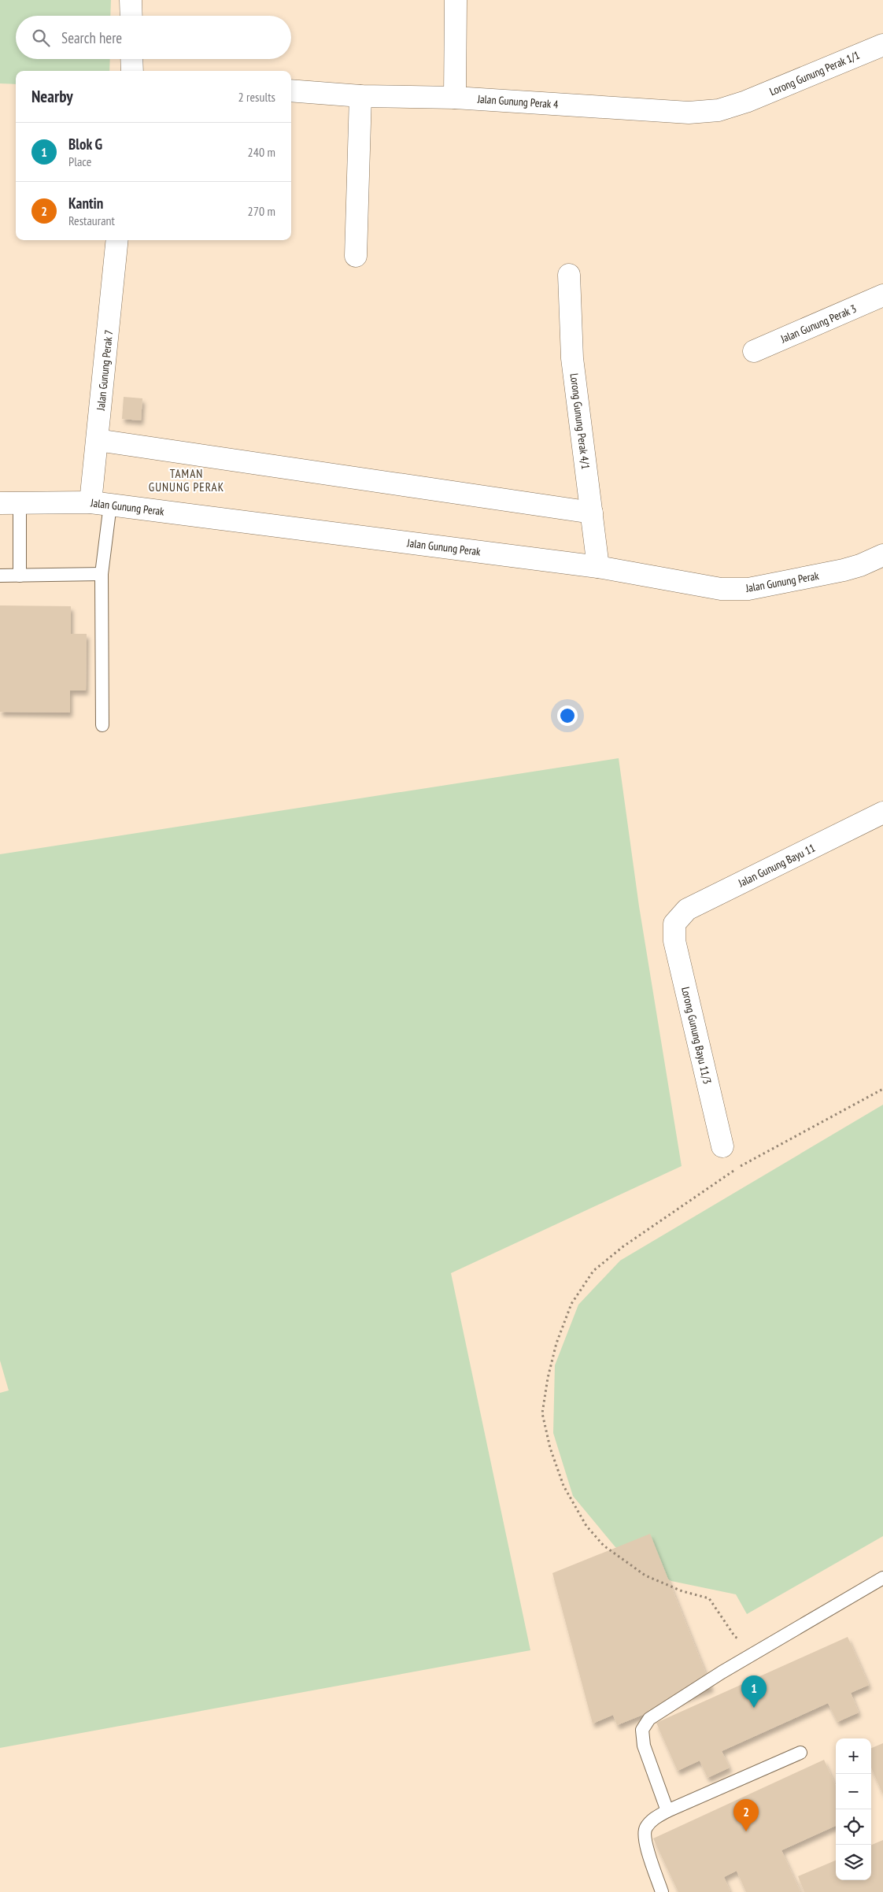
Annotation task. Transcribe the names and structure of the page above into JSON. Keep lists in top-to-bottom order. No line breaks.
{"streets":{"street":["Lorong Gunung Perak 1/1","Jalan Gunung Perak 4","Jalan Gunung Perak 3","Jalan Gunung Perak 7","Lorong Gunung Perak 4/1","Jalan Gunung Perak","Jalan Gunung Bayu 11","Lorong Gunung Bayu 11/3"]},"crossings":[["Lorong Gunung Perak 1/1","Jalan Gunung Perak 4"],["Jalan Gunung Perak 7","Jalan Gunung Perak"],["Lorong Gunung Perak 4/1","Jalan Gunung Perak"],["Jalan Gunung Bayu 11","Lorong Gunung Bayu 11/3"]],"districts":["TAMAN GUNUNG PERAK"],"page":{"search":"Search here","heading":["Nearby","2 results"],"list":[{"mark":"1","name":"Blok G","note":"Place","value":"240 m"},{"mark":"2","name":"Kantin","note":"Restaurant","value":"270 m"}],"pins":["1","2"],"map_buttons":["+","−"]}}
